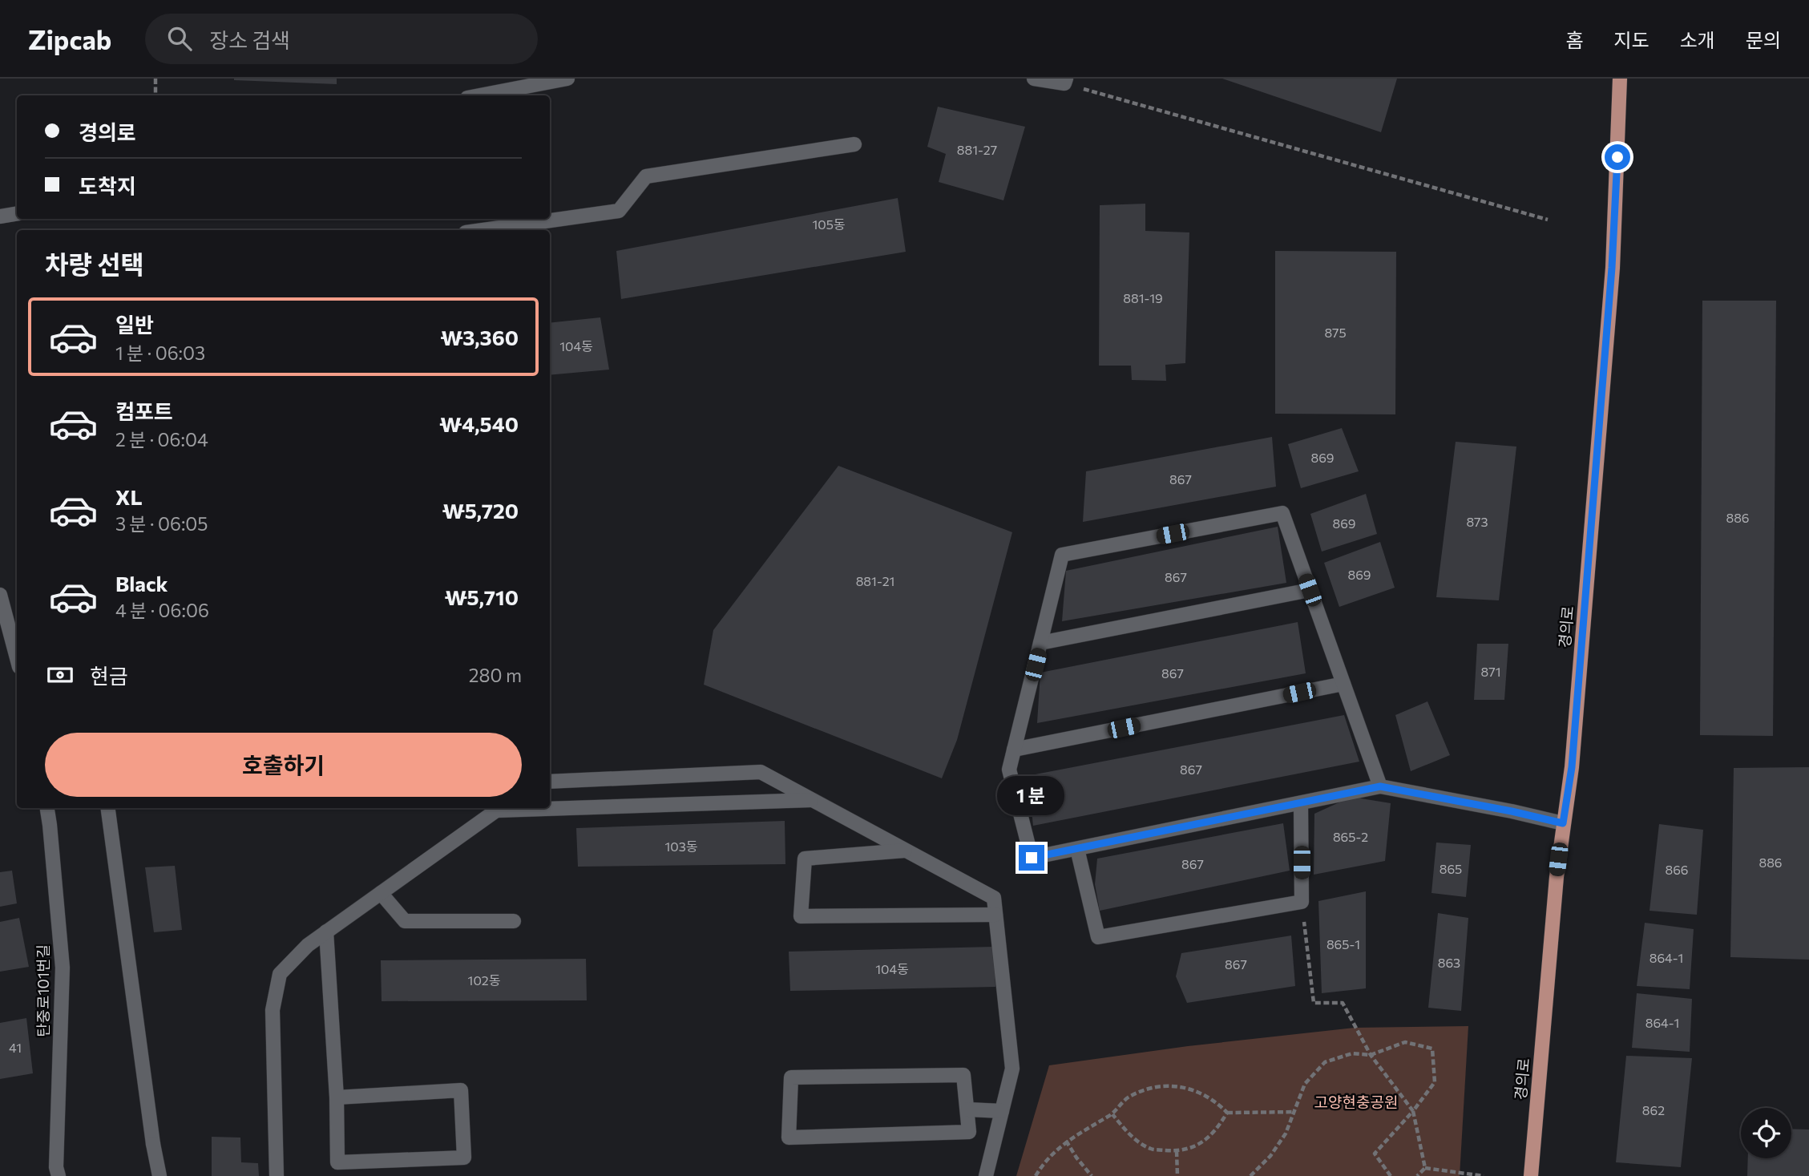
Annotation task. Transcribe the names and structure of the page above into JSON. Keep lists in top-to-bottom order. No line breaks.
{"streets":{"main road":["경의로"],"street":["탄중로101번길"]},"parks":["고양현충공원"],"house_numbers":["881-27","105동","881-19","875","104동","869","867","886","873","869","869","867","881-21","871","867","867","865-2","103동","886","867","865","866","865-1","864-1","863","867","104동","102동","864-1","41","862"],"page":{"header":"Zipcab","search":"장소 검색","nav":["홈","지도","소개","문의"],"banner":["경의로","도착지"],"heading":"차량 선택","list":[{"name":"일반","note":"1 분 · 06:03","value":"₩3,360"},{"name":"컴포트","note":"2 분 · 06:04","value":"₩4,540"},{"name":"XL","note":"3 분 · 06:05","value":"₩5,720"},{"name":"Black","note":"4 분 · 06:06","value":"₩5,710"}],"pay":["현금","280 m"],"buttons":"호출하기","bubble":"1 분"}}
